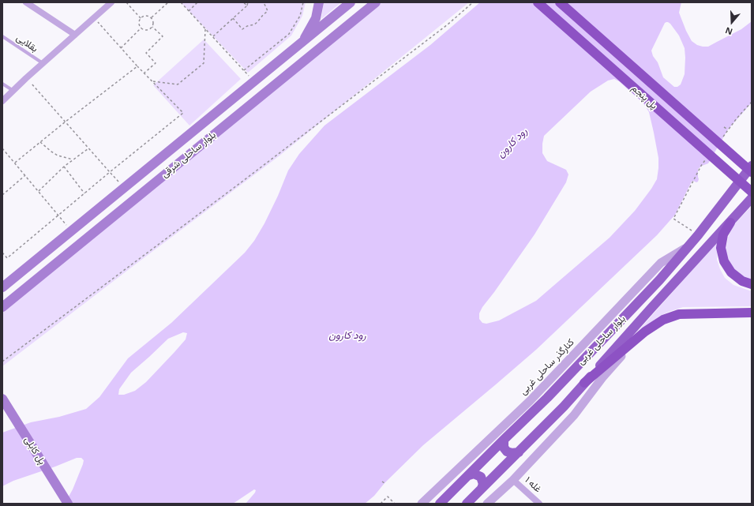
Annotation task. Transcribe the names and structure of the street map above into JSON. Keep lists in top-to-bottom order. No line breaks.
{"streets":{"highway":["پل پنجم"],"main road":["بلوار ساحلی شرقی","بلوار ساحلی غربی","پل کابلی"],"street":["کنارگذر ساحلی غربی","غله ۱"],"lane":["بقلایی"]},"crossings":[["بلوار ساحلی غربی","کنارگذر ساحلی غربی"]],"water":["رود کارون"],"north":"bottom"}
